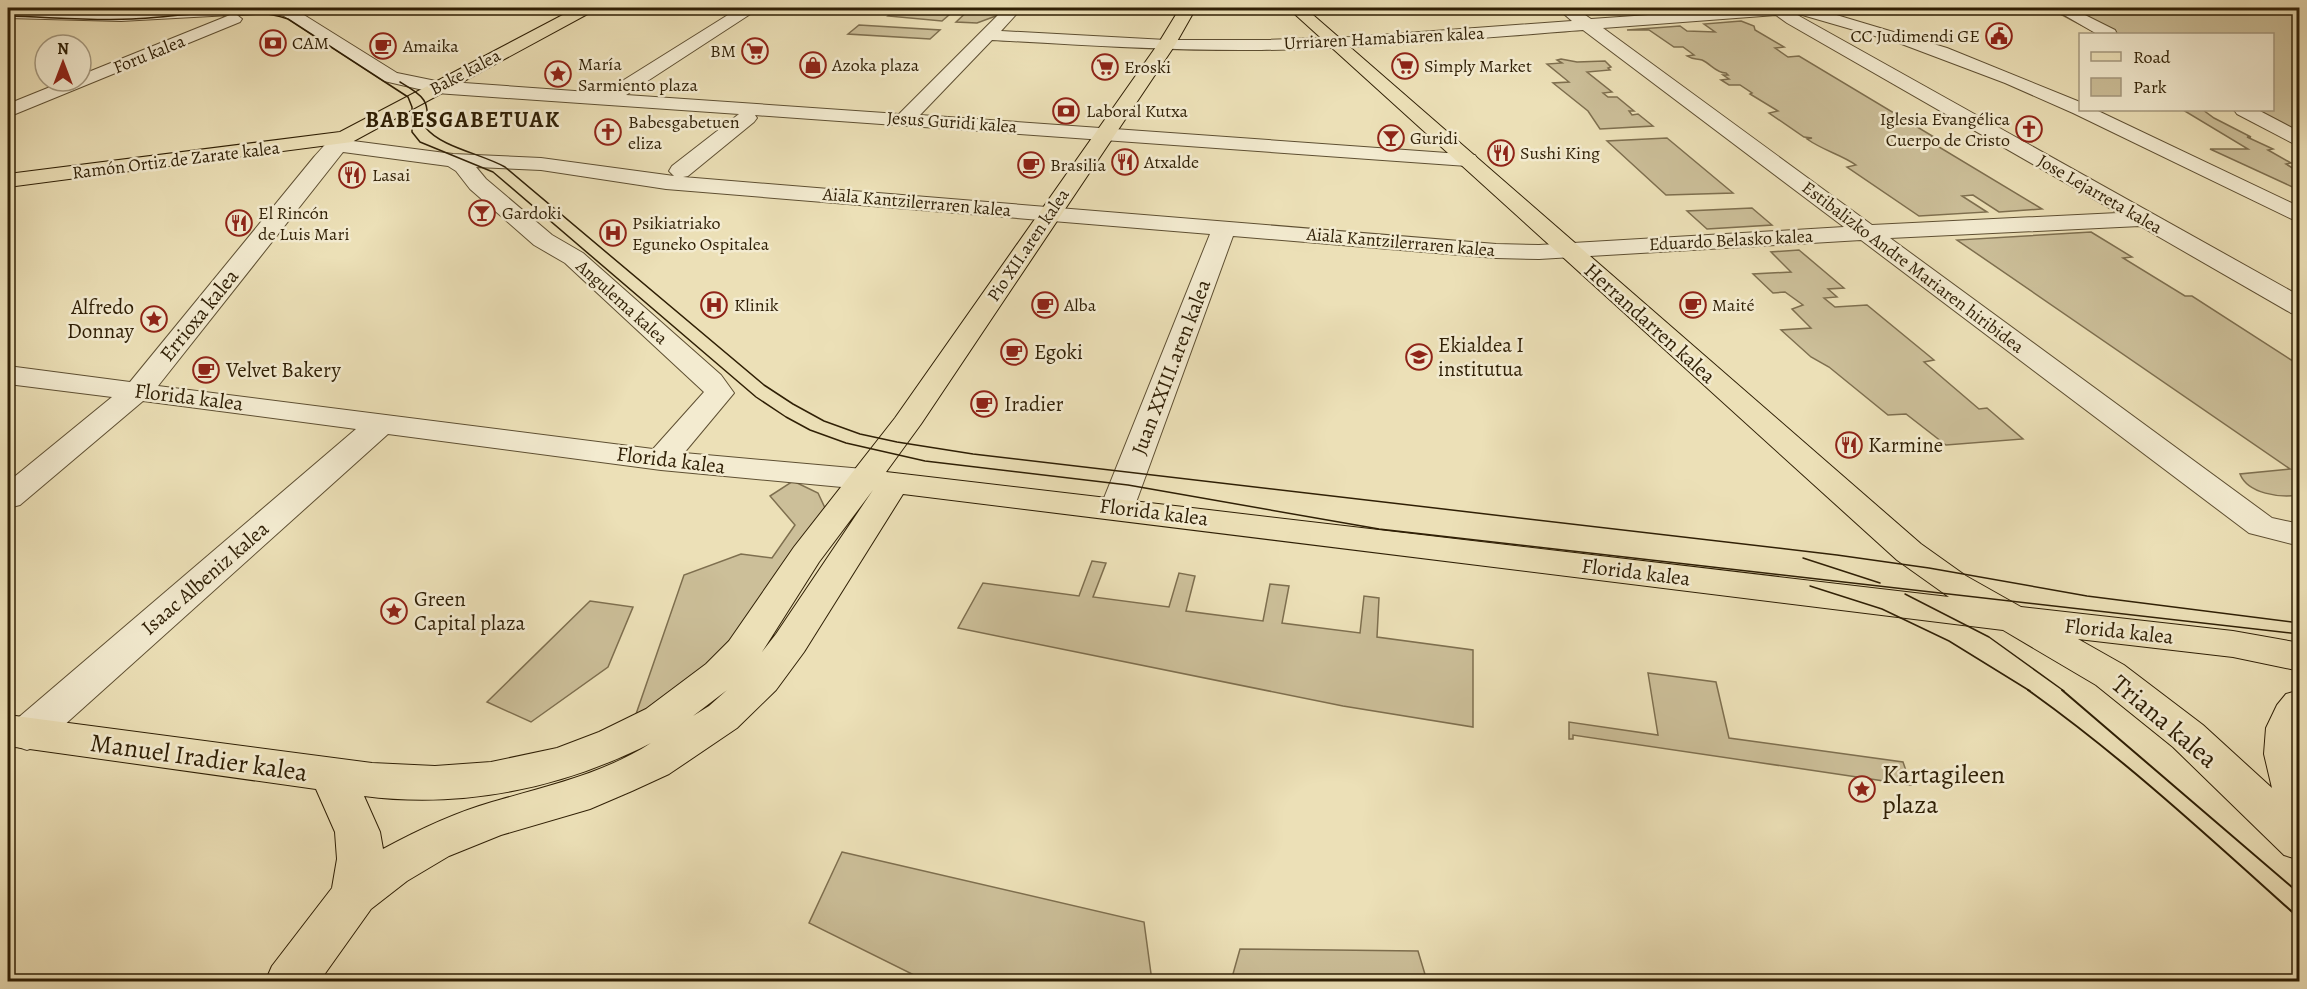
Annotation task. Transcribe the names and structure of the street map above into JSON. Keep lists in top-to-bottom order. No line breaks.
{"streets":{"main road":["Bake kalea","Ramón Ortiz de Zarate kalea","Pio XII.aren kalea","Herrandarren kalea","Florida kalea","Triana kalea","Manuel Iradier kalea"],"street":["Urriaren Hamabiaren kalea","Foru kalea","Jesus Guridi kalea","Jose Lejarreta kalea","Aiala Kantzilerraren kalea","Eduardo Belasko kalea","Estibalizko Andre Mariaren hiribidea","Angulema kalea","Errioxa kalea","Juan XXIII.aren kalea","Isaac Albeniz kalea"]},"crossings":[["Urriaren Hamabiaren kalea","Jose Lejarreta kalea"],["Urriaren Hamabiaren kalea","Pio XII.aren kalea"],["Urriaren Hamabiaren kalea","Estibalizko Andre Mariaren hiribidea"],["Urriaren Hamabiaren kalea","Herrandarren kalea"],["Bake kalea","Jesus Guridi kalea"],["Bake kalea","Ramón Ortiz de Zarate kalea"],["Bake kalea","Aiala Kantzilerraren kalea"],["Bake kalea","Errioxa kalea"],["Jesus Guridi kalea","Pio XII.aren kalea"],["Jesus Guridi kalea","Herrandarren kalea"],["Ramón Ortiz de Zarate kalea","Aiala Kantzilerraren kalea"],["Ramón Ortiz de Zarate kalea","Errioxa kalea"],["Jose Lejarreta kalea","Eduardo Belasko kalea"],["Aiala Kantzilerraren kalea","Eduardo Belasko kalea"],["Aiala Kantzilerraren kalea","Pio XII.aren kalea"],["Aiala Kantzilerraren kalea","Angulema kalea"],["Aiala Kantzilerraren kalea","Errioxa kalea"],["Aiala Kantzilerraren kalea","Herrandarren kalea"],["Aiala Kantzilerraren kalea","Juan XXIII.aren kalea"],["Eduardo Belasko kalea","Estibalizko Andre Mariaren hiribidea"],["Eduardo Belasko kalea","Herrandarren kalea"],["Pio XII.aren kalea","Florida kalea"],["Pio XII.aren kalea","Manuel Iradier kalea"],["Angulema kalea","Florida kalea"],["Errioxa kalea","Florida kalea"],["Herrandarren kalea","Florida kalea"],["Herrandarren kalea","Triana kalea"],["Juan XXIII.aren kalea","Florida kalea"],["Florida kalea","Isaac Albeniz kalea"],["Florida kalea","Triana kalea"],["Florida kalea","Manuel Iradier kalea"],["Isaac Albeniz kalea","Manuel Iradier kalea"]],"districts":["BABESGABETUAK"],"places":{"public building":["CC Judimendi GE"],"bank":["CAM","Laboral Kutxa"],"cafe":["Amaika","Brasilia","Alba","Maité","Egoki","Velvet Bakery","Iradier"],"supermarket":["BM","Simply Market","Eroski"],"shop":["Azoka plaza"],"place":["María Sarmiento plaza","Alfredo Donnay","Green Capital plaza","Kartagileen plaza"],"church":["Iglesia Evangélica Cuerpo de Cristo","Babesgabetuen eliza"],"bar":["Guridi","Gardoki"],"restaurant":["Sushi King","Atxalde","Lasai","El Rincón de Luis Mari","Karmine"],"hospital":["Psikiatriako Eguneko Ospitalea","Klinik"],"school or university":["Ekialdea I institutua"]},"legend":["Road","Park"],"north":"top"}
